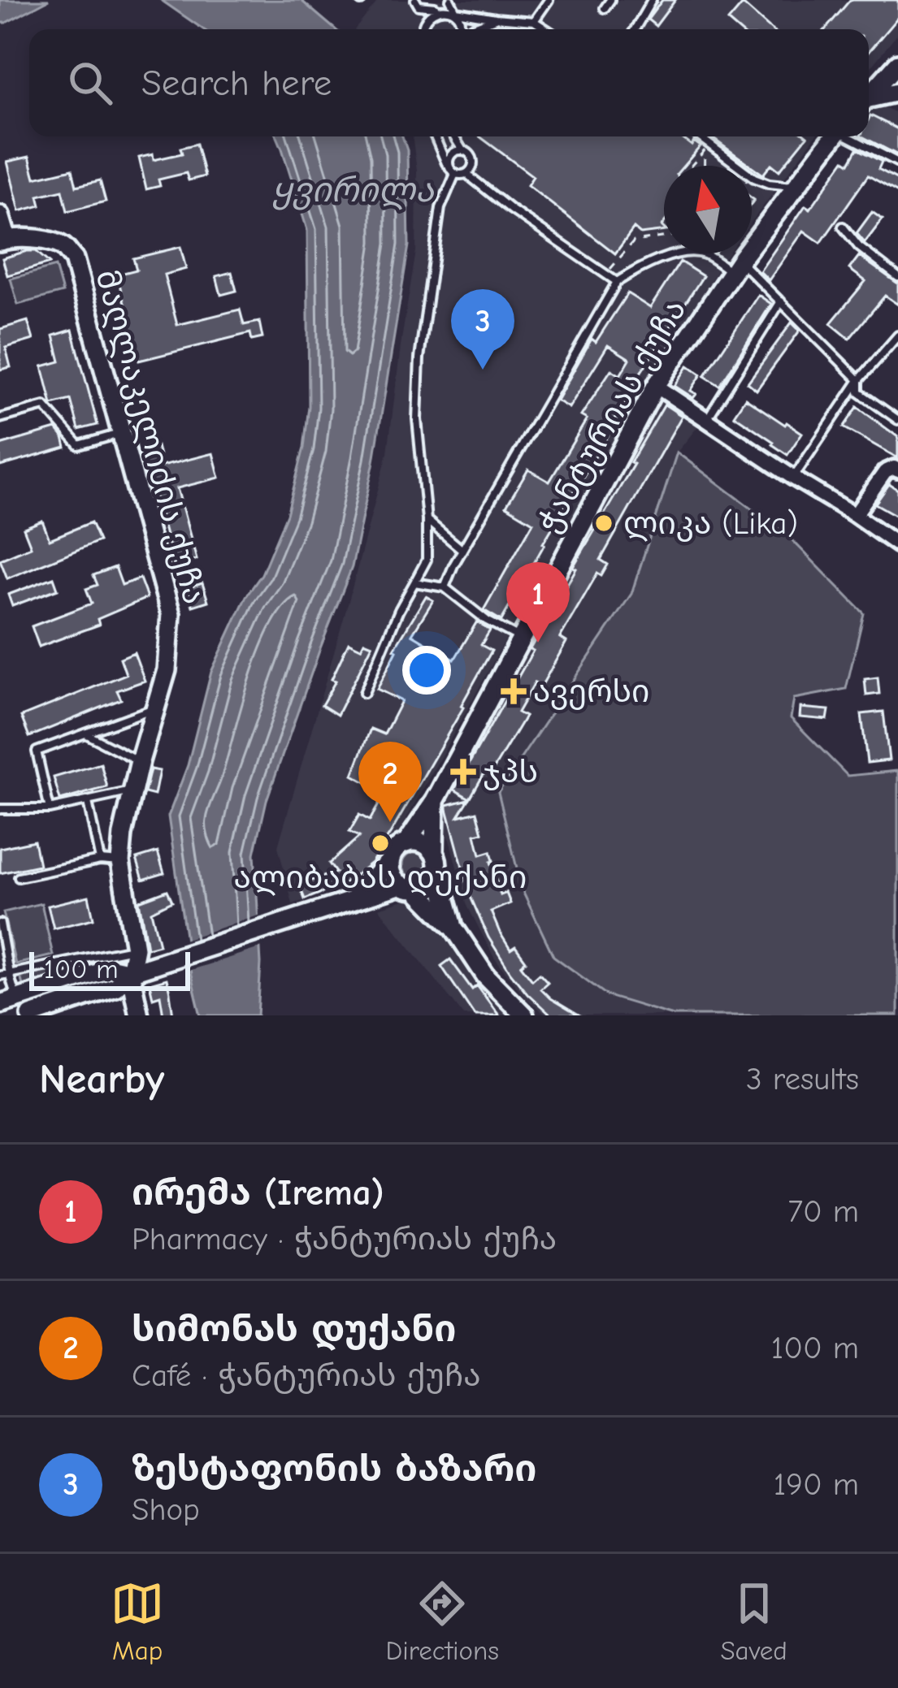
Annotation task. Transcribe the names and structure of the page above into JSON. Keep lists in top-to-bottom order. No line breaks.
{"streets":{"street":["ჭანტურიას ქუჩა","მაღლაკელიძის ქუჩა"]},"water":["ყვირილა"],"places":{"other":["ლიკა (Lika)","ალიბაბას დუქანი"],"health":["ავერსი","ჯპს"]},"scale_bar":"100 m","north":"top","page":{"search":"Search here","pins":["3","1","2"],"scale":"100 m","heading":["Nearby","3 results"],"list":[{"mark":"1","name":"ირემა (Irema)","note":"Pharmacy · ჭანტურიას ქუჩა","value":"70 m"},{"mark":"2","name":"სიმონას დუქანი","note":"Café · ჭანტურიას ქუჩა","value":"100 m"},{"mark":"3","name":"ზესტაფონის ბაზარი","note":"Shop","value":"190 m"}],"nav":["Map","Directions","Saved"]}}
